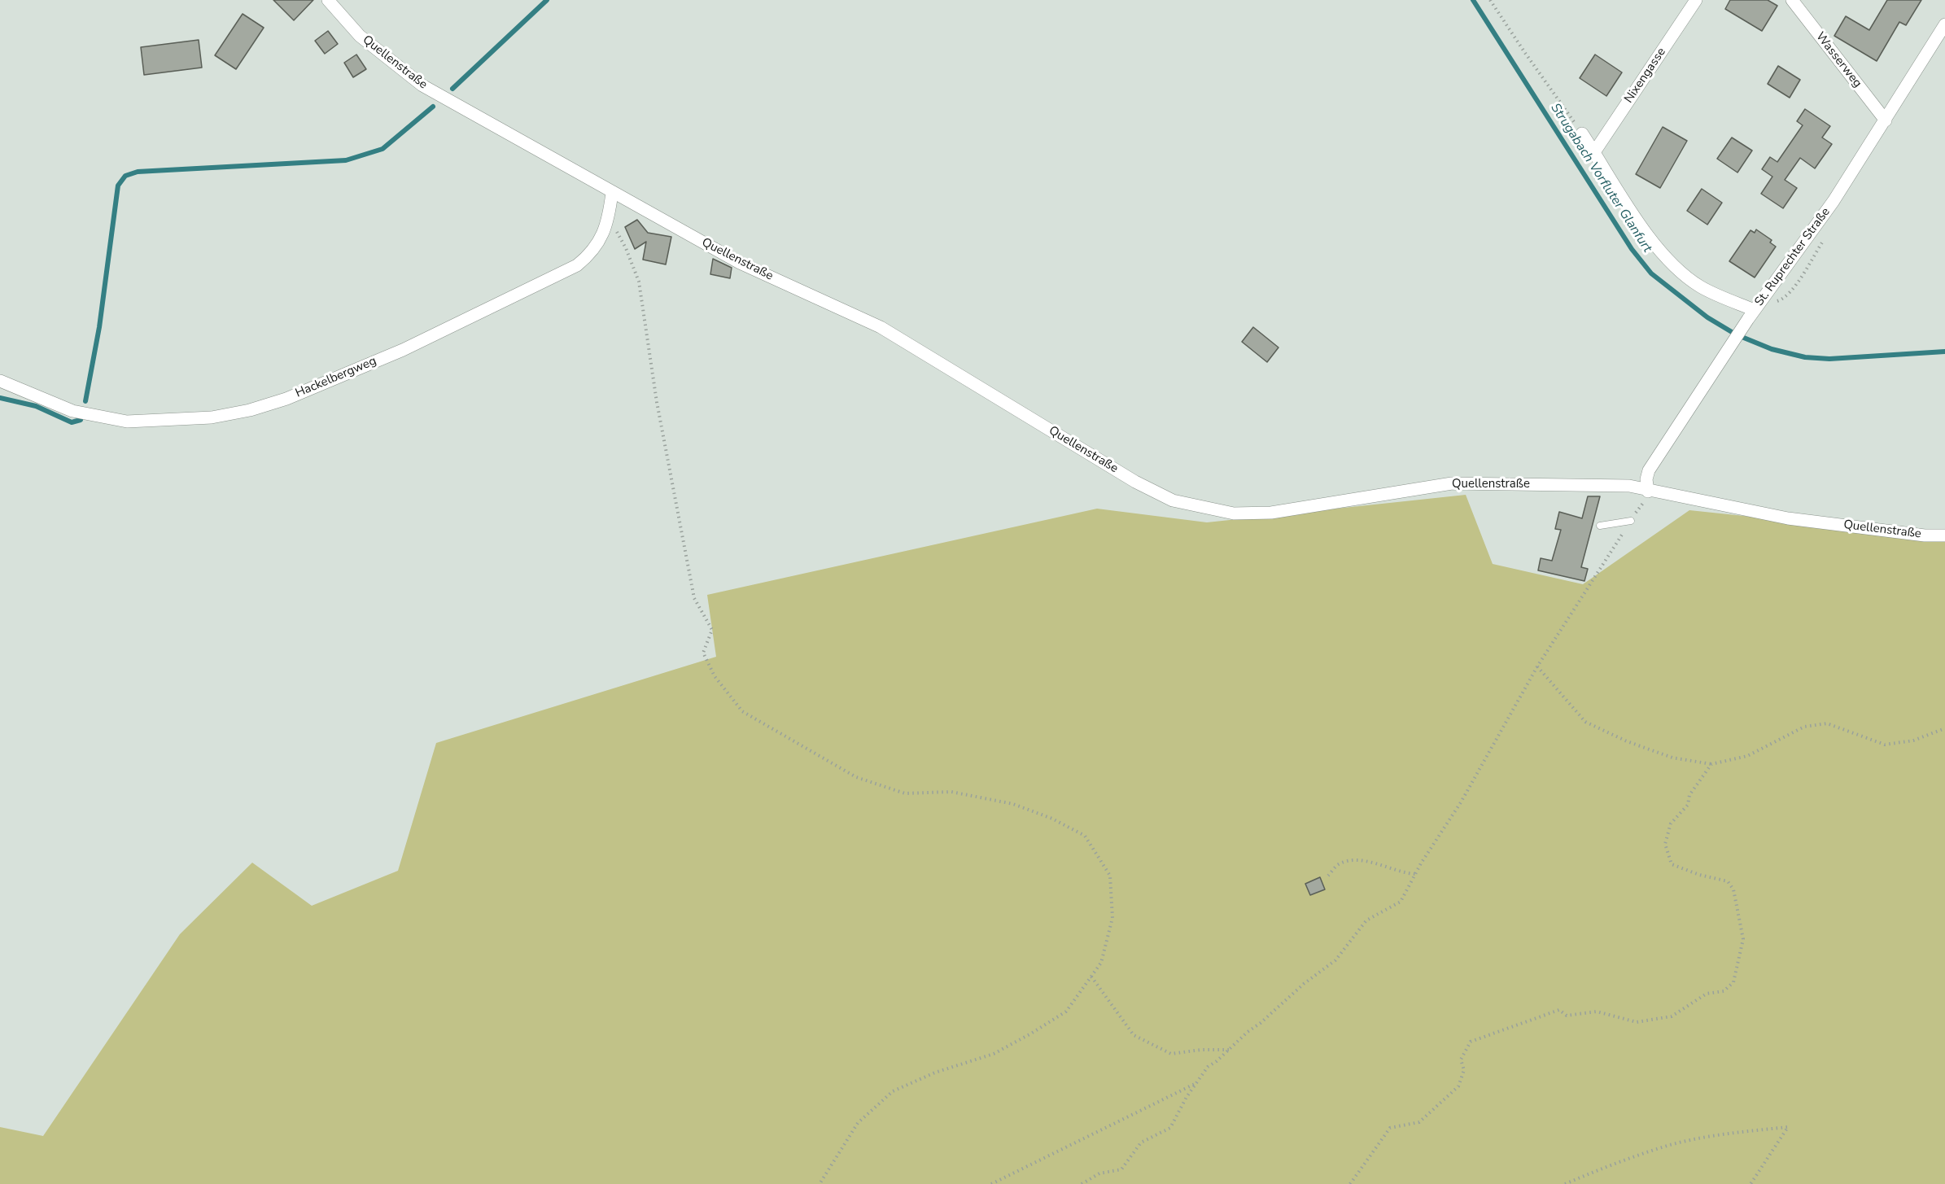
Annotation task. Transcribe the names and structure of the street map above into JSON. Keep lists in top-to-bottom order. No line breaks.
{"streets":{"street":["Wasserweg","Quellenstraße","Nixengasse","St. Ruprechter Straße","Hackelbergweg"]},"crossings":[["Wasserweg","St. Ruprechter Straße"],["Quellenstraße","St. Ruprechter Straße"],["Quellenstraße","Hackelbergweg"]],"water":["Strugabach Vorfluter Glanfurt"]}
